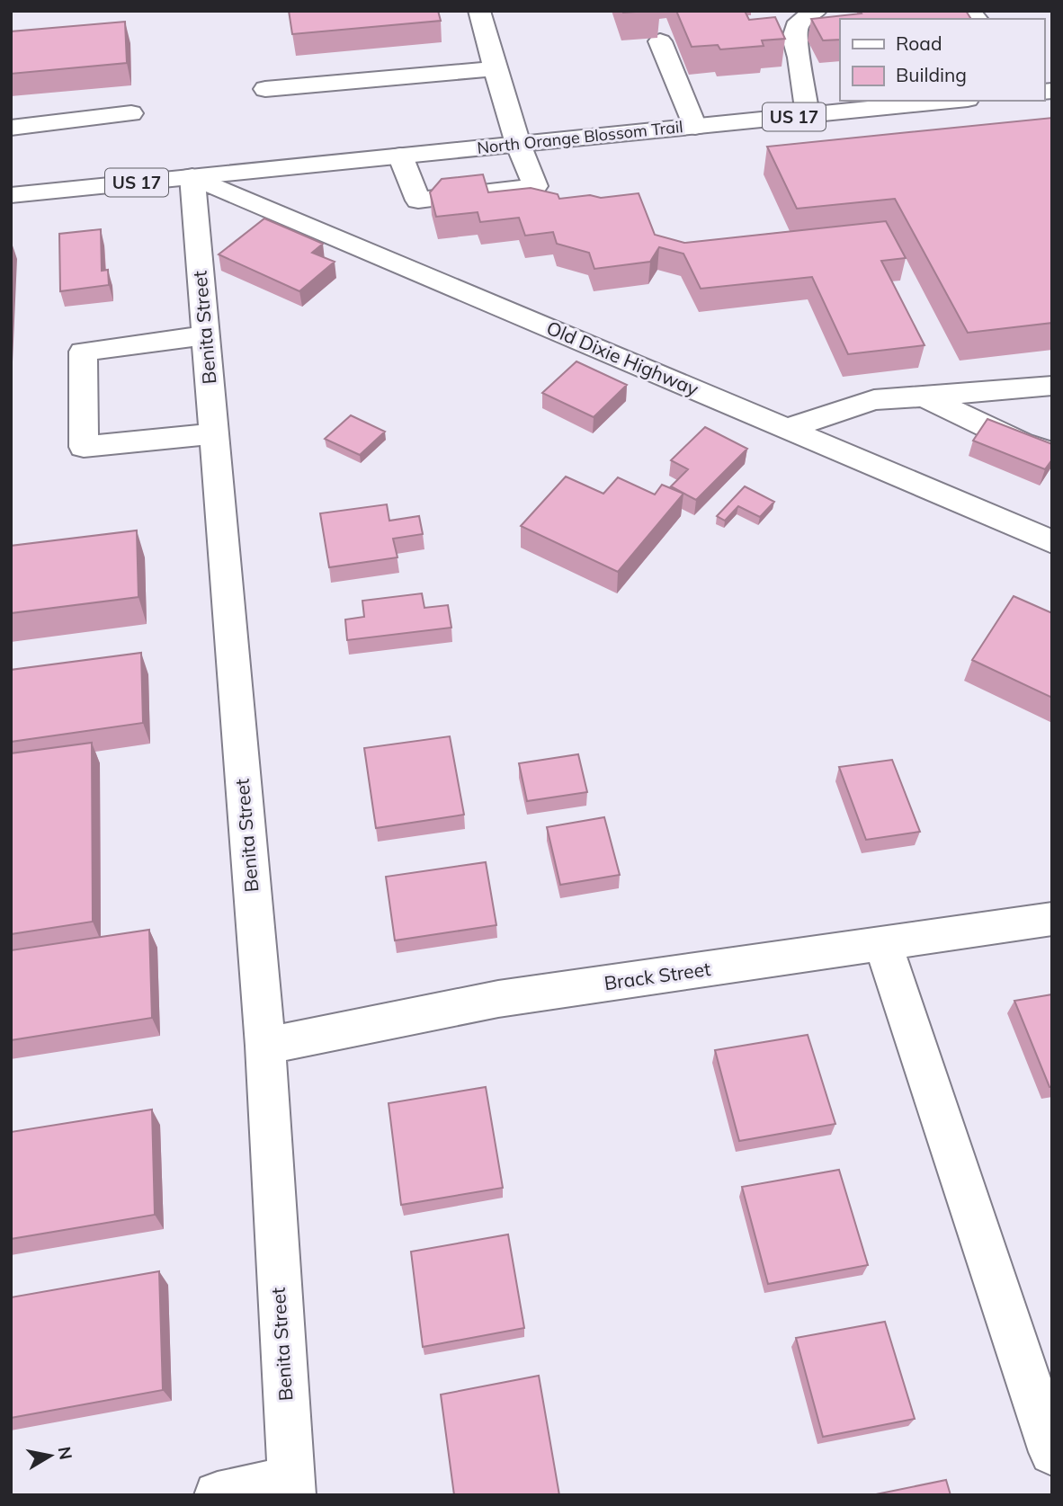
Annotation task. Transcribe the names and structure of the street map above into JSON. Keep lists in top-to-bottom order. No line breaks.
{"streets":{"street":["US 17","North Orange Blossom Trail","Benita Street","Old Dixie Highway","Brack Street"]},"crossings":[["US 17","North Orange Blossom Trail"],["US 17","Benita Street"],["US 17","Old Dixie Highway"],["North Orange Blossom Trail","Benita Street"],["North Orange Blossom Trail","Old Dixie Highway"],["Benita Street","Old Dixie Highway"],["Benita Street","Brack Street"]],"legend":["Road","Building"],"north":"right"}
